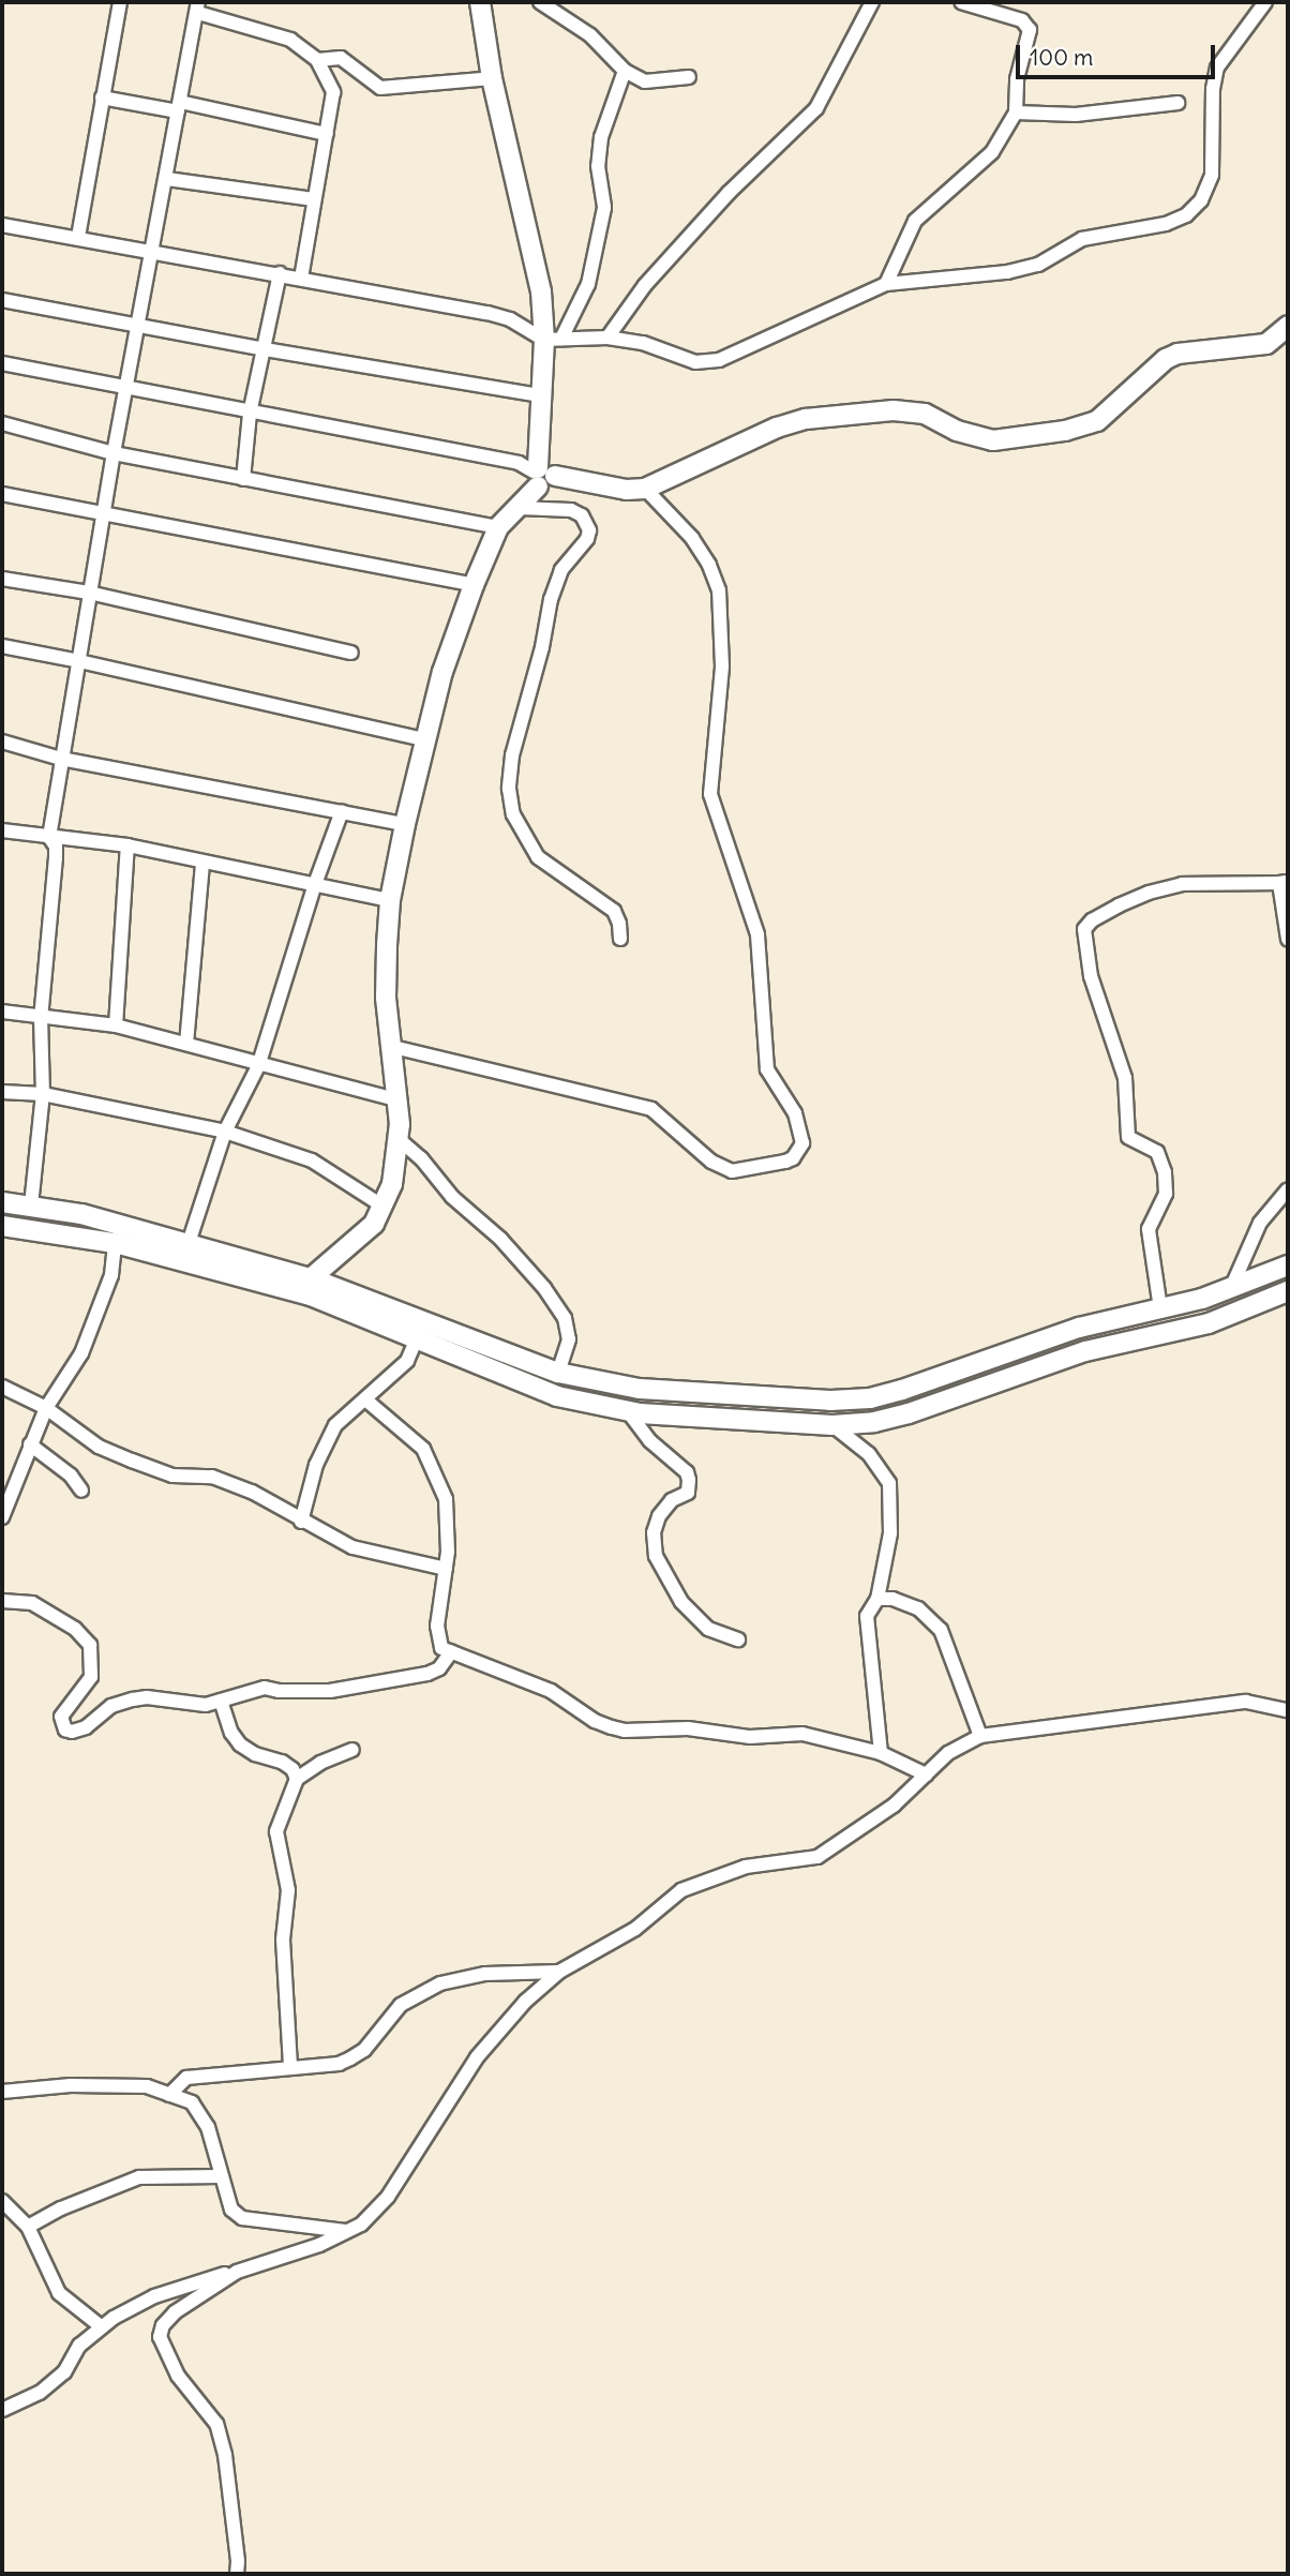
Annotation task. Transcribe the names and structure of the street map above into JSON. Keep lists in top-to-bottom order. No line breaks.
{"scale_bar":"100 m"}
